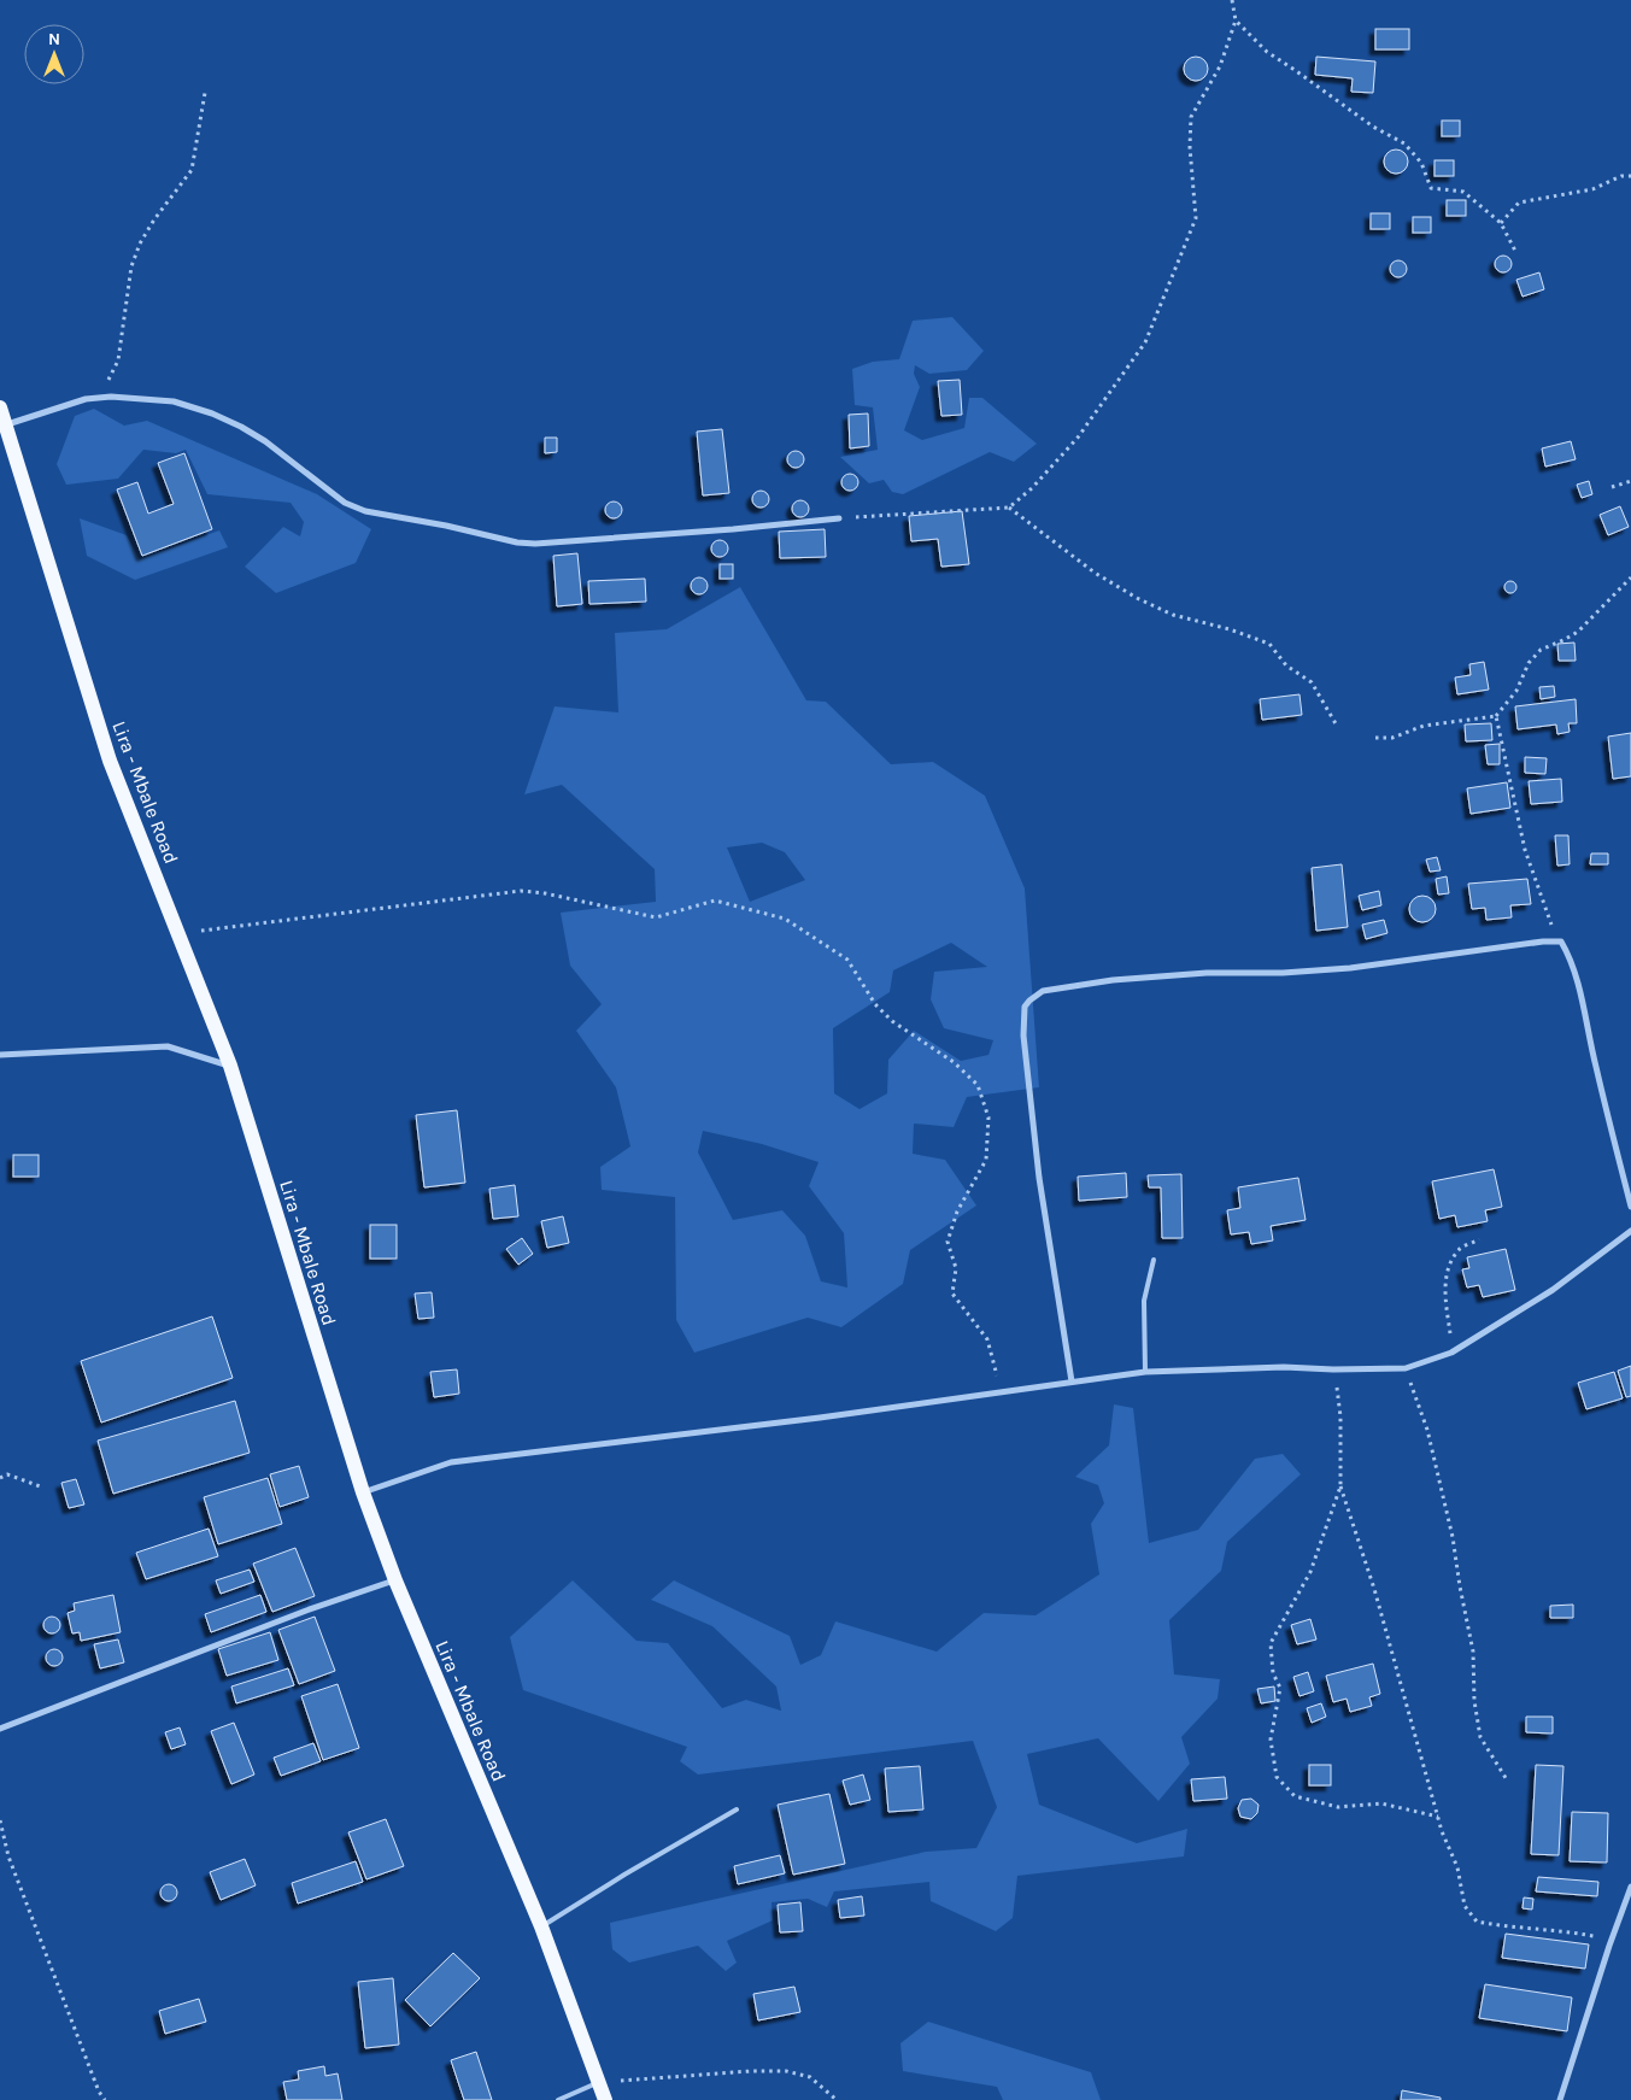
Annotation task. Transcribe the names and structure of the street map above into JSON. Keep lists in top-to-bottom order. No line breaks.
{"streets":{"main road":["Lira - Mbale Road"]},"north":"top"}
